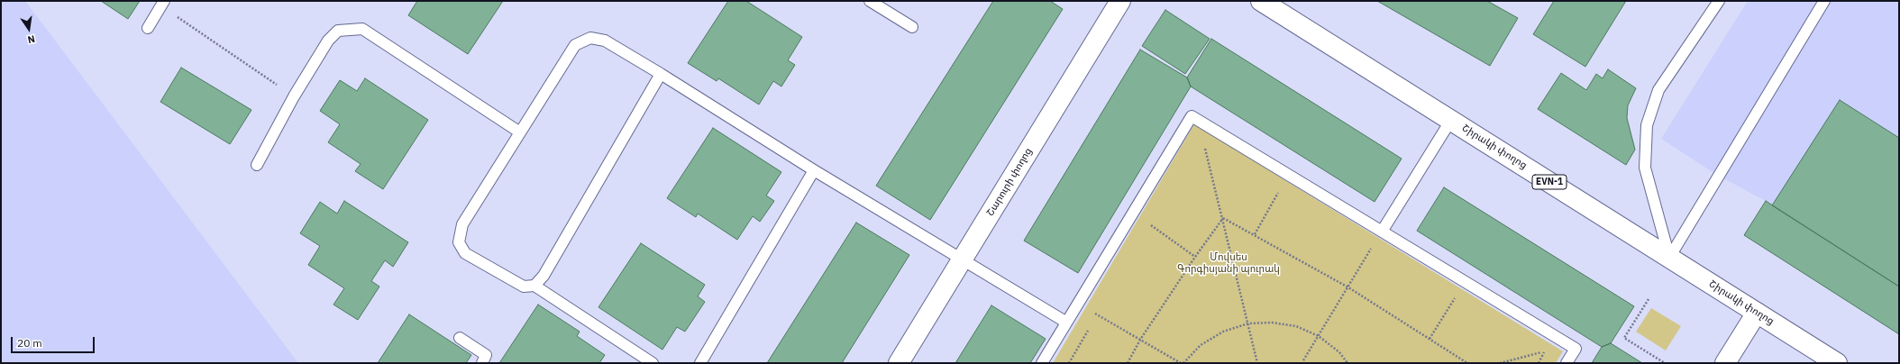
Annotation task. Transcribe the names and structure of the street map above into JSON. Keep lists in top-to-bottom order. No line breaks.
{"streets":{"main road":["Շիրակի փողոց","Շարուրի փողոց","EVN-1"]},"parks":["Մովսես Գորգիսյանի պուրակ"],"scale_bar":"20 m","north":"bottom"}
